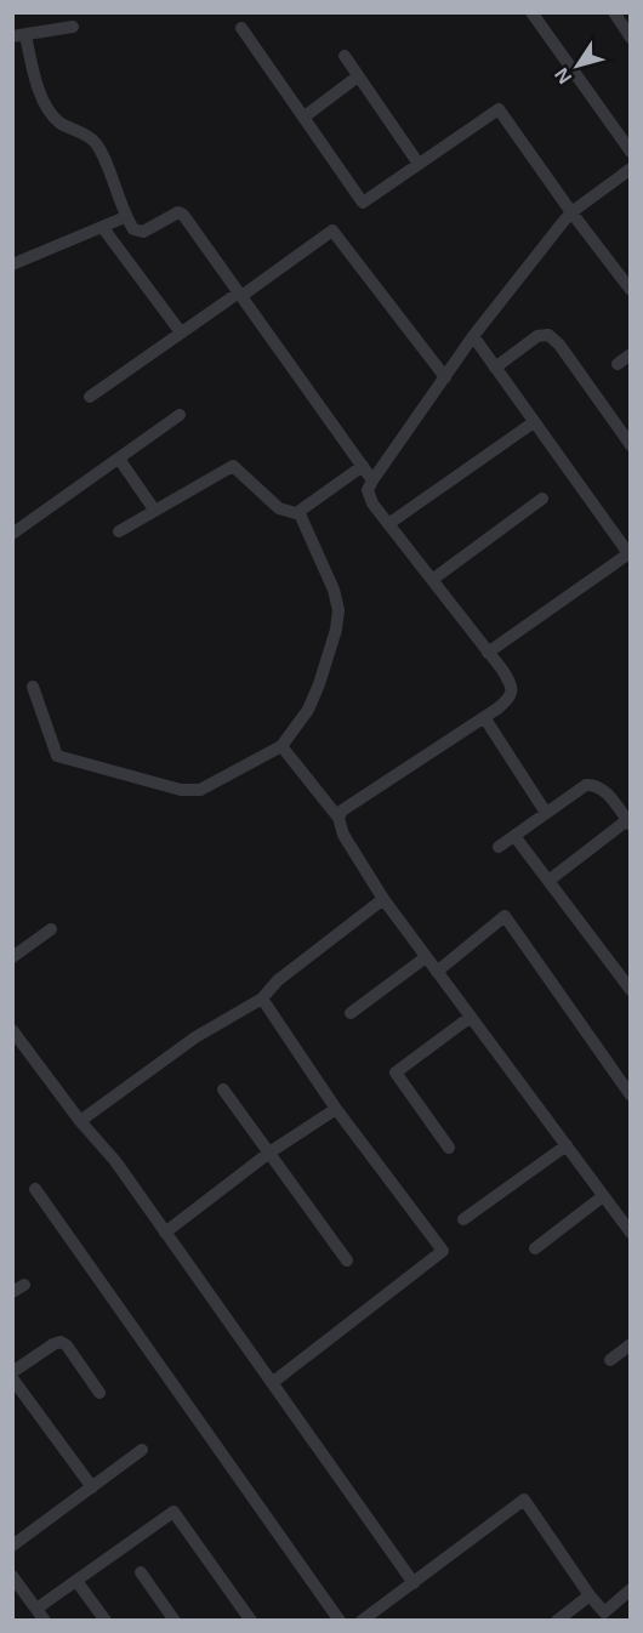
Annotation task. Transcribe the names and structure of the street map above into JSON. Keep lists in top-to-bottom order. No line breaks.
{"north":"bottom left"}
